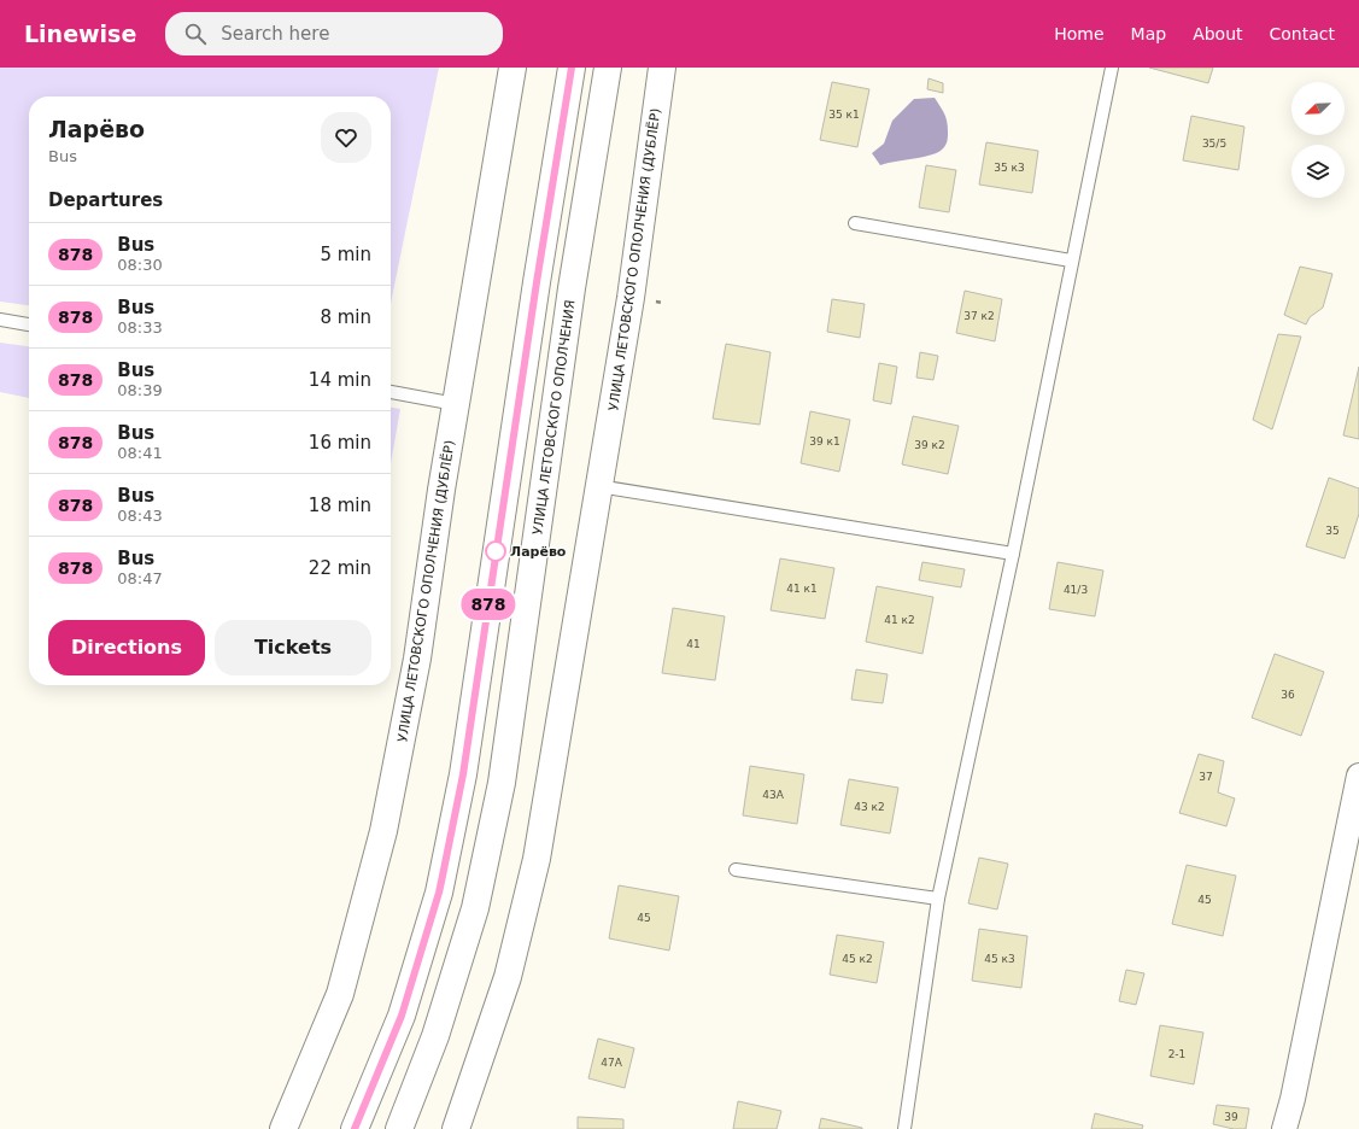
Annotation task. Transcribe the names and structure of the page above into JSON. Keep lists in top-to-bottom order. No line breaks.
{"streets":{"street":["УЛИЦА ЛЕТОВСКОГО ОПОЛЧЕНИЯ (ДУБЛЁР)","УЛИЦА ЛЕТОВСКОГО ОПОЛЧЕНИЯ"]},"places":["Ларёво"],"lines":["bus line 878"],"house_numbers":["35 к1","35/5","35 к3","37 к2","39 к1","39 к2","35","41 к1","41/3","41 к2","41","36","37","43А","43 к2","45","45","45 к2","45 к3","2-1","47А","39"],"north":"bottom left","page":{"header":"Linewise","search":"Search here","nav":["Home","Map","About","Contact"],"on_map":"878","heading":[["Ларёво","Bus"],"Departures"],"list":[{"mark":"878","name":"Bus","note":"08:30","value":"5 min"},{"mark":"878","name":"Bus","note":"08:33","value":"8 min"},{"mark":"878","name":"Bus","note":"08:39","value":"14 min"},{"mark":"878","name":"Bus","note":"08:41","value":"16 min"},{"mark":"878","name":"Bus","note":"08:43","value":"18 min"},{"mark":"878","name":"Bus","note":"08:47","value":"22 min"}],"buttons":["Directions","Tickets"]}}
